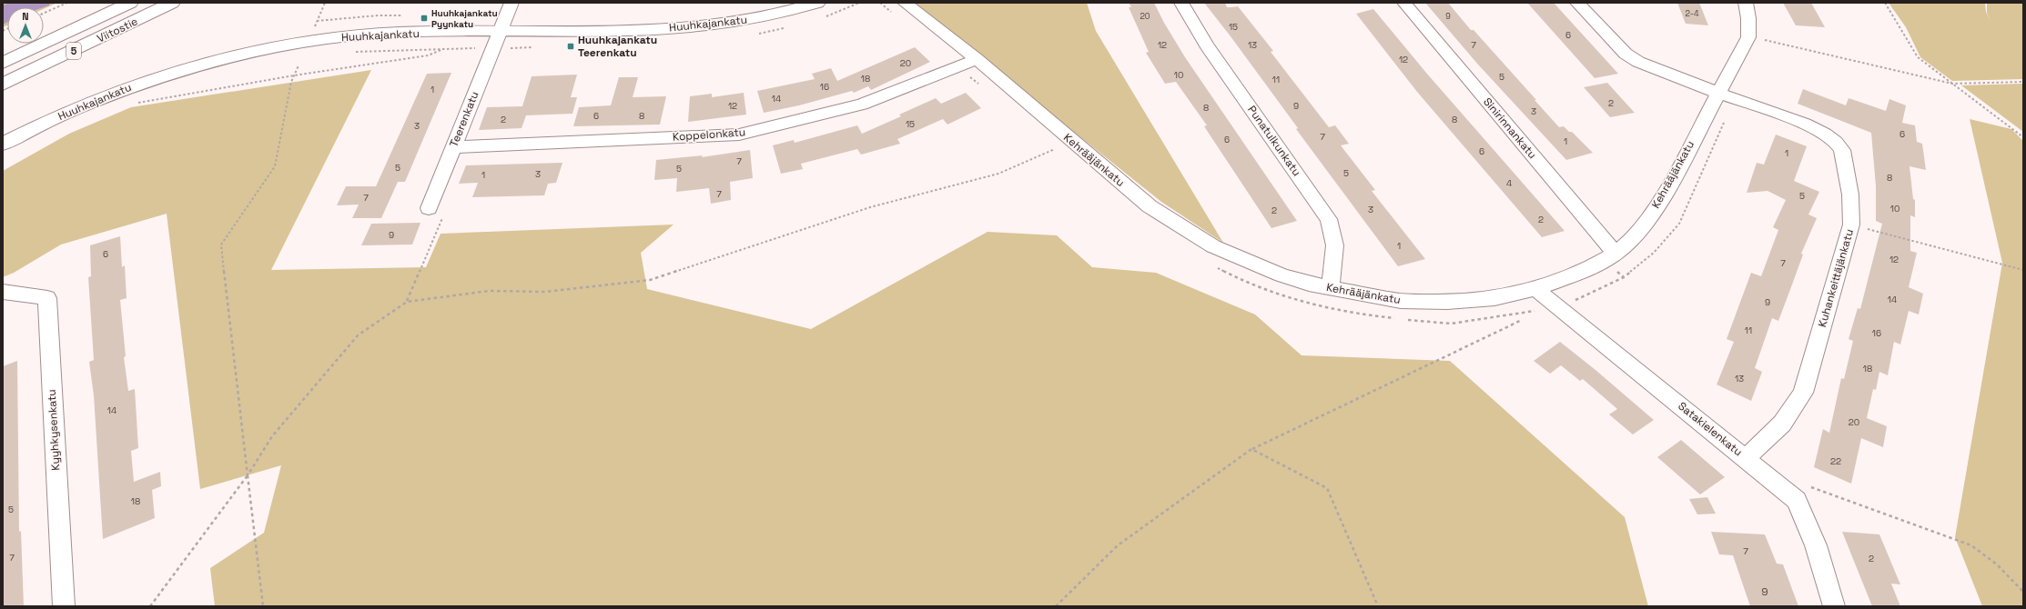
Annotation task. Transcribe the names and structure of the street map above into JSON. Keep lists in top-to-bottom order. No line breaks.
{"streets":{"main road":["Huuhkajankatu","Viitostie","5"],"street":["Teerenkatu","Sinirinnankatu","Koppelonkatu","Punatulkunkatu","Kehrääjänkatu","Kuhankeittäjänkatu","Satakielenkatu","Kyyhkysenkatu"]},"crossings":[["Huuhkajankatu","Teerenkatu"],["Teerenkatu","Koppelonkatu"],["Sinirinnankatu","Kehrääjänkatu"],["Koppelonkatu","Kehrääjänkatu"],["Punatulkunkatu","Kehrääjänkatu"],["Kehrääjänkatu","Kuhankeittäjänkatu"],["Kehrääjänkatu","Satakielenkatu"],["Kuhankeittäjänkatu","Satakielenkatu"]],"places":{"transit":["Huuhkajankatu Pyynkatu","Huuhkajankatu Teerenkatu"]},"house_numbers":["2-4","20","9","15","6","12","13","7","12","20","10","5","18","11","16","1","14","2","12","9","8","3","6","8","2","8","15","3","6","7","6","1","6","1","7","5","5","5","3","1","8","4","7","5","7","10","3","2","2","9","1","6","12","7","14","9","11","16","18","13","14","20","22","18","5","7","7","2","9"],"north":"top"}
